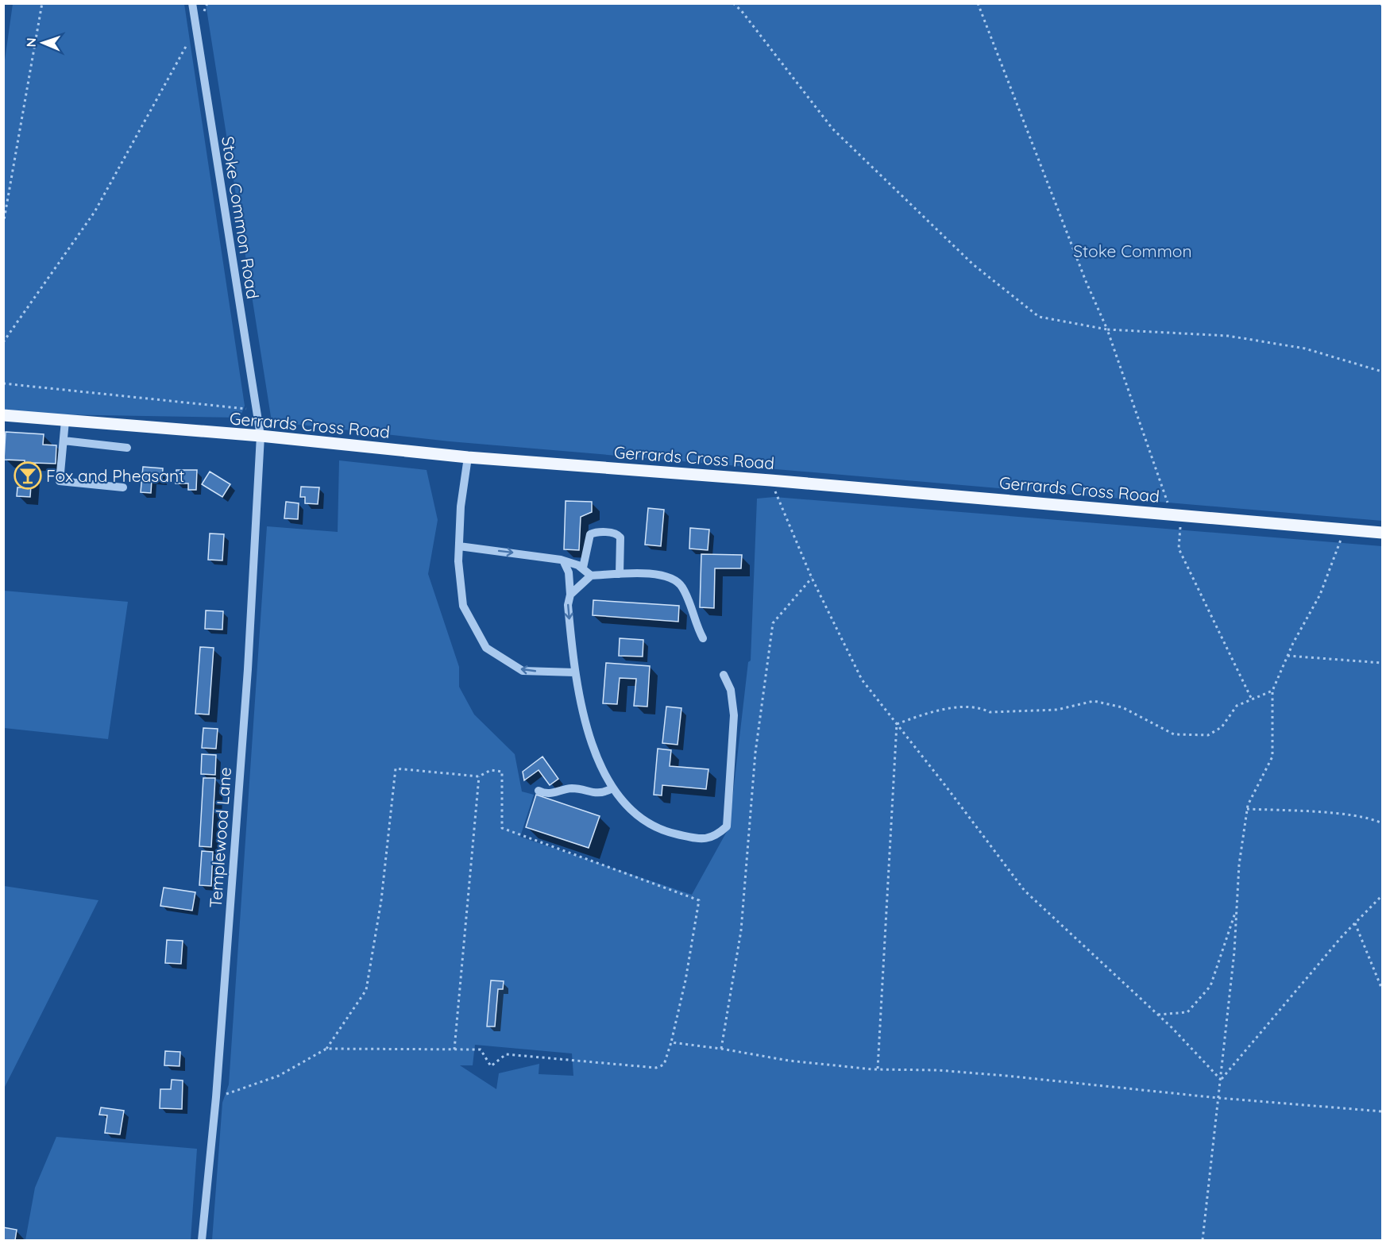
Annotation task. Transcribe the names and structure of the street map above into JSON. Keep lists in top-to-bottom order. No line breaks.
{"streets":{"main road":["Gerrards Cross Road"],"street":["Stoke Common Road","Templewood Lane"]},"crossings":[["Stoke Common Road","Gerrards Cross Road"],["Stoke Common Road","Templewood Lane"],["Gerrards Cross Road","Templewood Lane"]],"parks":["Stoke Common"],"places":{"bar":["Fox and Pheasant"]},"north":"left"}
